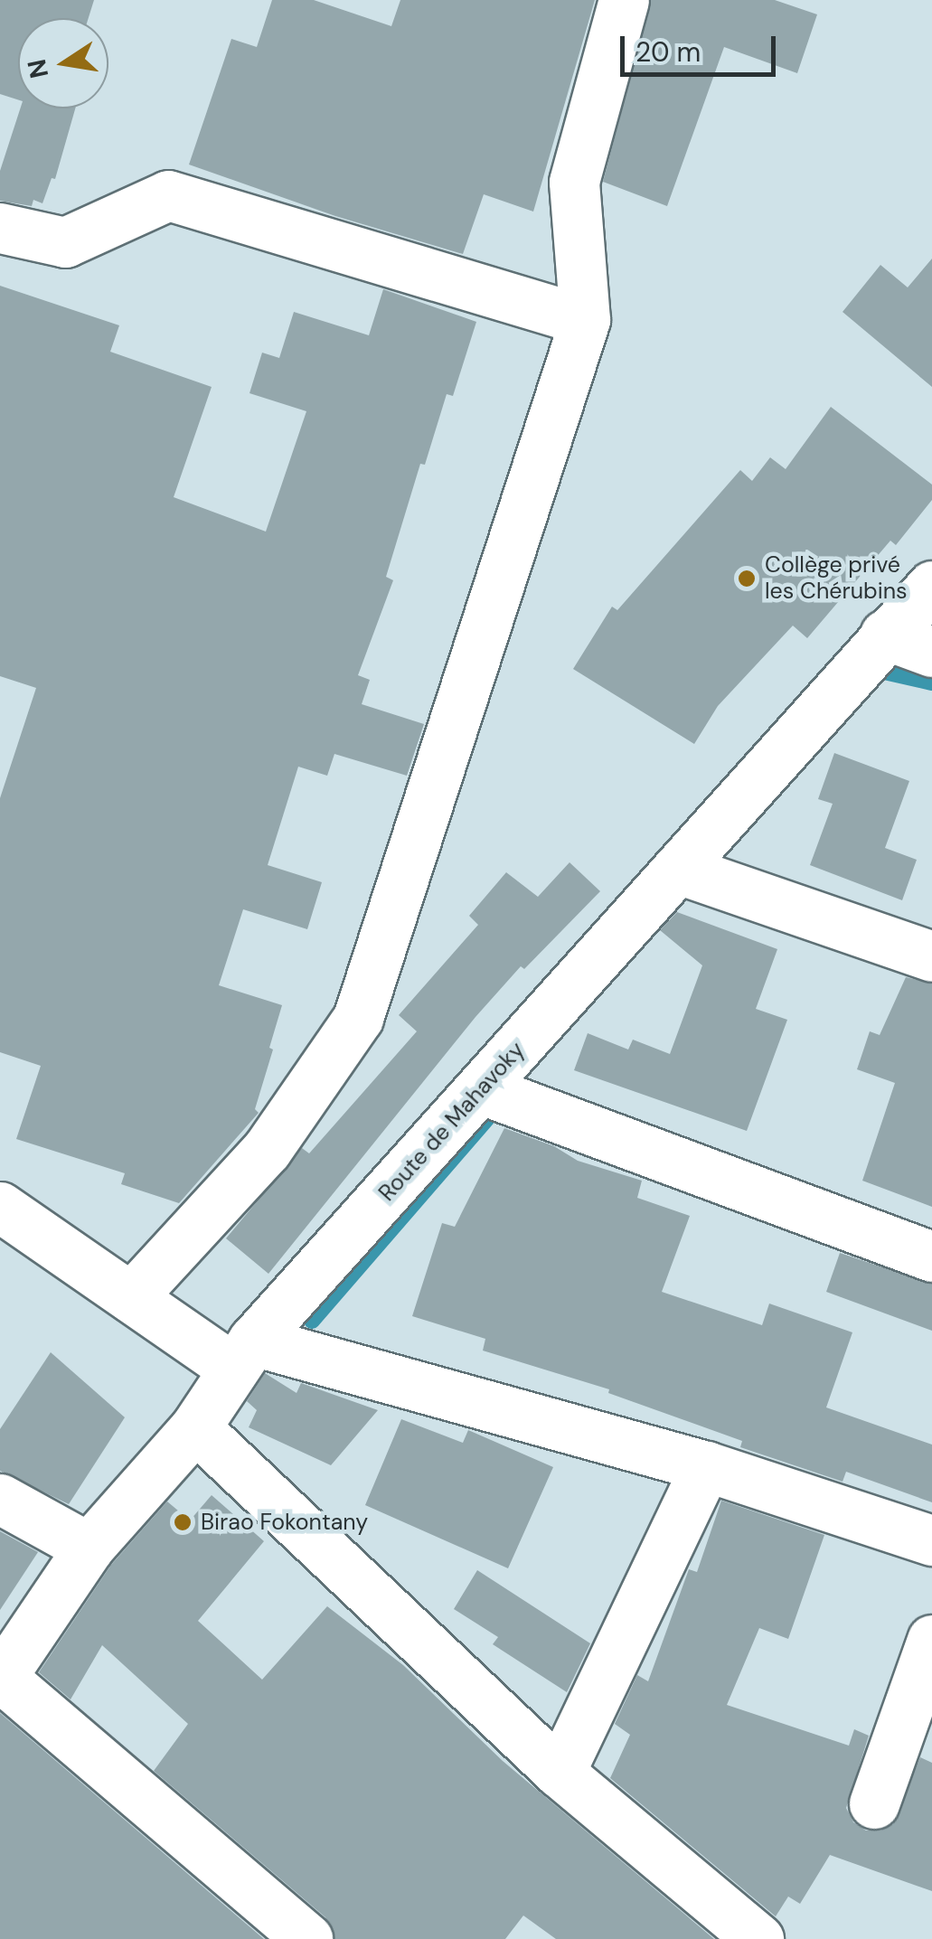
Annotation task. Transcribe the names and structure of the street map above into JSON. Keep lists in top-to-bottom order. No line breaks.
{"streets":{"street":["Route de Mahavoky"]},"places":["Collège privé les Chérubins","Birao Fokontany"],"scale_bar":"20 m","north":"left"}
